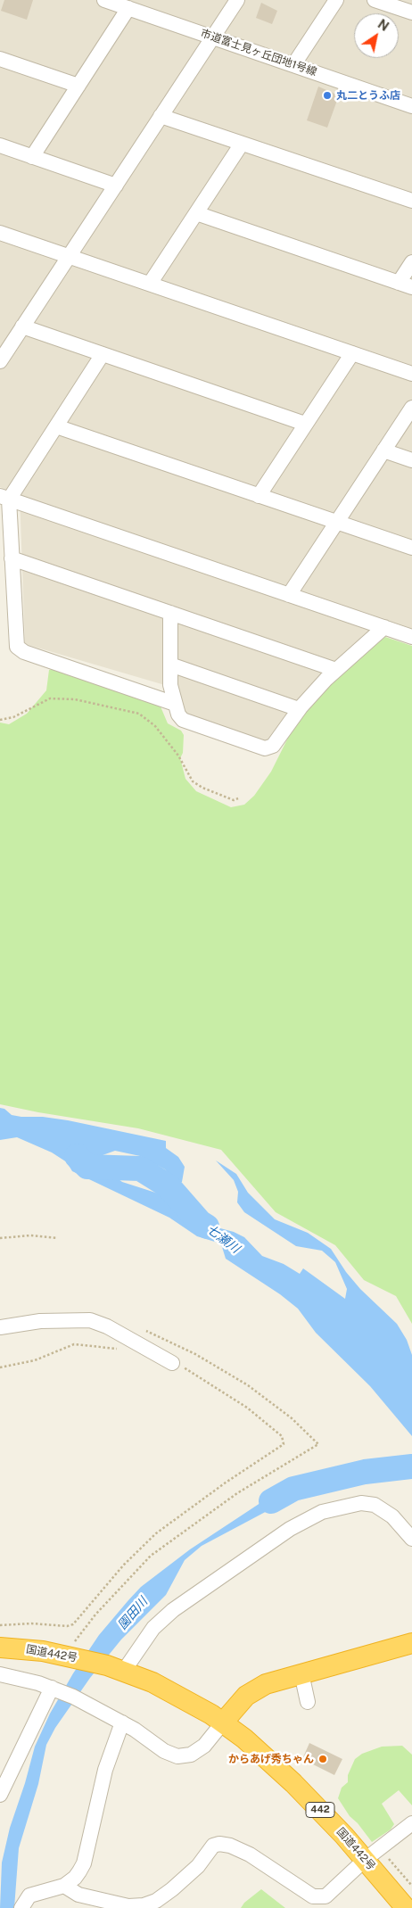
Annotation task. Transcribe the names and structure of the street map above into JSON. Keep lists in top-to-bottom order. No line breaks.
{"streets":{"highway":["国道442号","442"],"street":["市道富士見ヶ丘団地1号線"]},"water":["七瀬川","園田川"],"places":["丸二とうふ店","からあげ秀ちゃん"],"north":"top right"}
